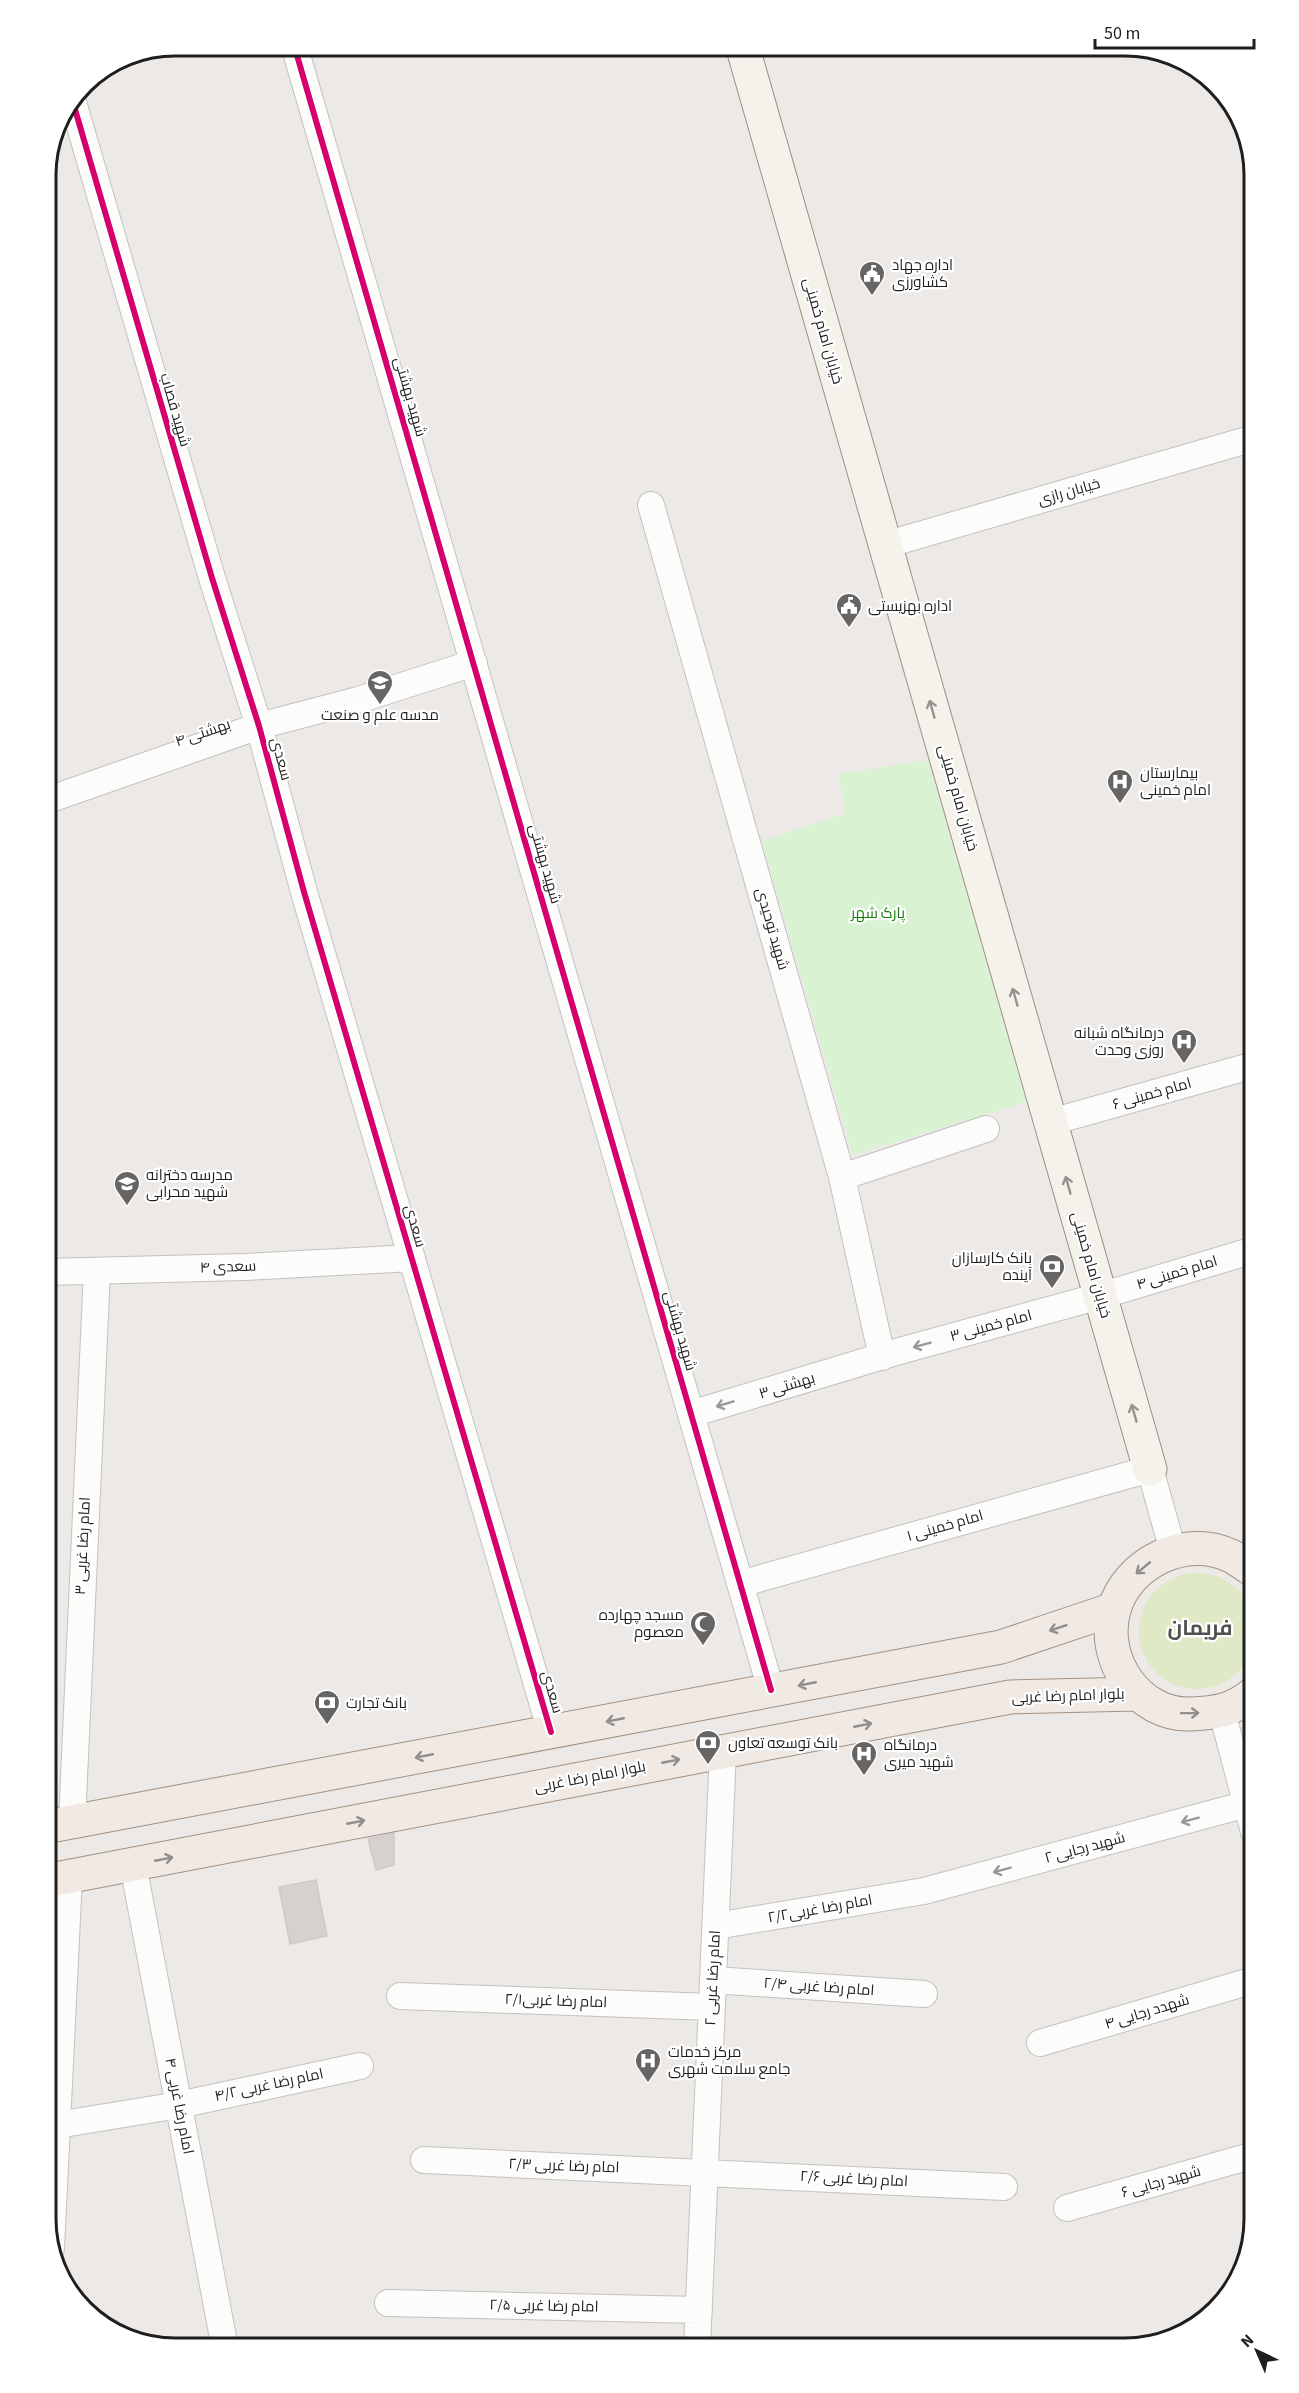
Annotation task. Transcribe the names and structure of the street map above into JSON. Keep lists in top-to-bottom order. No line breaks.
{"streets":{"main road":["بلوار امام رضا غربی"],"street":["خیابان امام خمینی","شهید بهشتی","شهید قصاب","خیابان رازی","بهشتی ۴","سعدی","شهید توحیدی","امام خمینی ۶","سعدی ۴","امام خمینی ۴","امام خمینی ۳","بهشتی ۳","امام خمینی ۱","امام رضا غربی ۳","شهید رجایی ۲","امام رضا غربی۲/۲","امام رضا غربی ۲","امام رضا غربی ۲/۴","امام رضا غربی۲/۱","شهدد رجایی ۴","امام رضا غربی ۴/۲","امام رضا غربی ۴","امام رضا غربی ۲/۳","امام رضا غربی ۲/۶","شهید رجایی ۶","امام رضا غربی ۲/۵"]},"crossings":[["خیابان امام خمینی","خیابان رازی"],["خیابان امام خمینی","امام خمینی ۶"],["خیابان امام خمینی","امام خمینی ۴"],["خیابان امام خمینی","امام خمینی ۳"],["خیابان امام خمینی","امام خمینی ۱"],["شهید بهشتی","بهشتی ۴"],["شهید بهشتی","بهشتی ۳"],["شهید بهشتی","امام خمینی ۱"],["شهید قصاب","بهشتی ۴"],["شهید قصاب","سعدی"],["بهشتی ۴","سعدی"],["سعدی","سعدی ۴"],["شهید توحیدی","امام خمینی ۳"],["شهید توحیدی","بهشتی ۳"],["سعدی ۴","امام رضا غربی ۳"],["امام خمینی ۴","امام خمینی ۳"],["امام خمینی ۳","بهشتی ۳"],["بلوار امام رضا غربی","امام رضا غربی ۲"],["بلوار امام رضا غربی","امام رضا غربی ۴"],["شهید رجایی ۲","امام رضا غربی۲/۲"],["امام رضا غربی۲/۲","امام رضا غربی ۲"],["امام رضا غربی ۲","امام رضا غربی ۲/۴"],["امام رضا غربی ۲","امام رضا غربی۲/۱"],["امام رضا غربی ۲","امام رضا غربی ۲/۳"],["امام رضا غربی ۲","امام رضا غربی ۲/۶"],["امام رضا غربی ۲","امام رضا غربی ۲/۵"],["امام رضا غربی ۴/۲","امام رضا غربی ۴"],["امام رضا غربی ۲/۳","امام رضا غربی ۲/۶"]],"one_way":["خیابان امام خمینی","بهشتی ۳","شهید رجایی ۲"],"districts":["فریمان"],"parks":["پارک شهر"],"places":{"public building":["اداره جهاد کشاورزی","اداره بهزیستی"],"school or university":["مدسه علم و صنعت","مدرسه دخترانه شهید محرابی"],"hospital":["بیمارستان امام خمینی","درمانگاه شبانه روزی وحدت","درمانگاه شهید میری","مرکز خدمات جامع سلامت شهری"],"bank":["بانک کارسازان آینده","بانک تجارت","بانک توسعه تعاون"],"mosque":["مسجد چهارده معصوم"]},"scale_bar":"50 m","north":"top left"}
